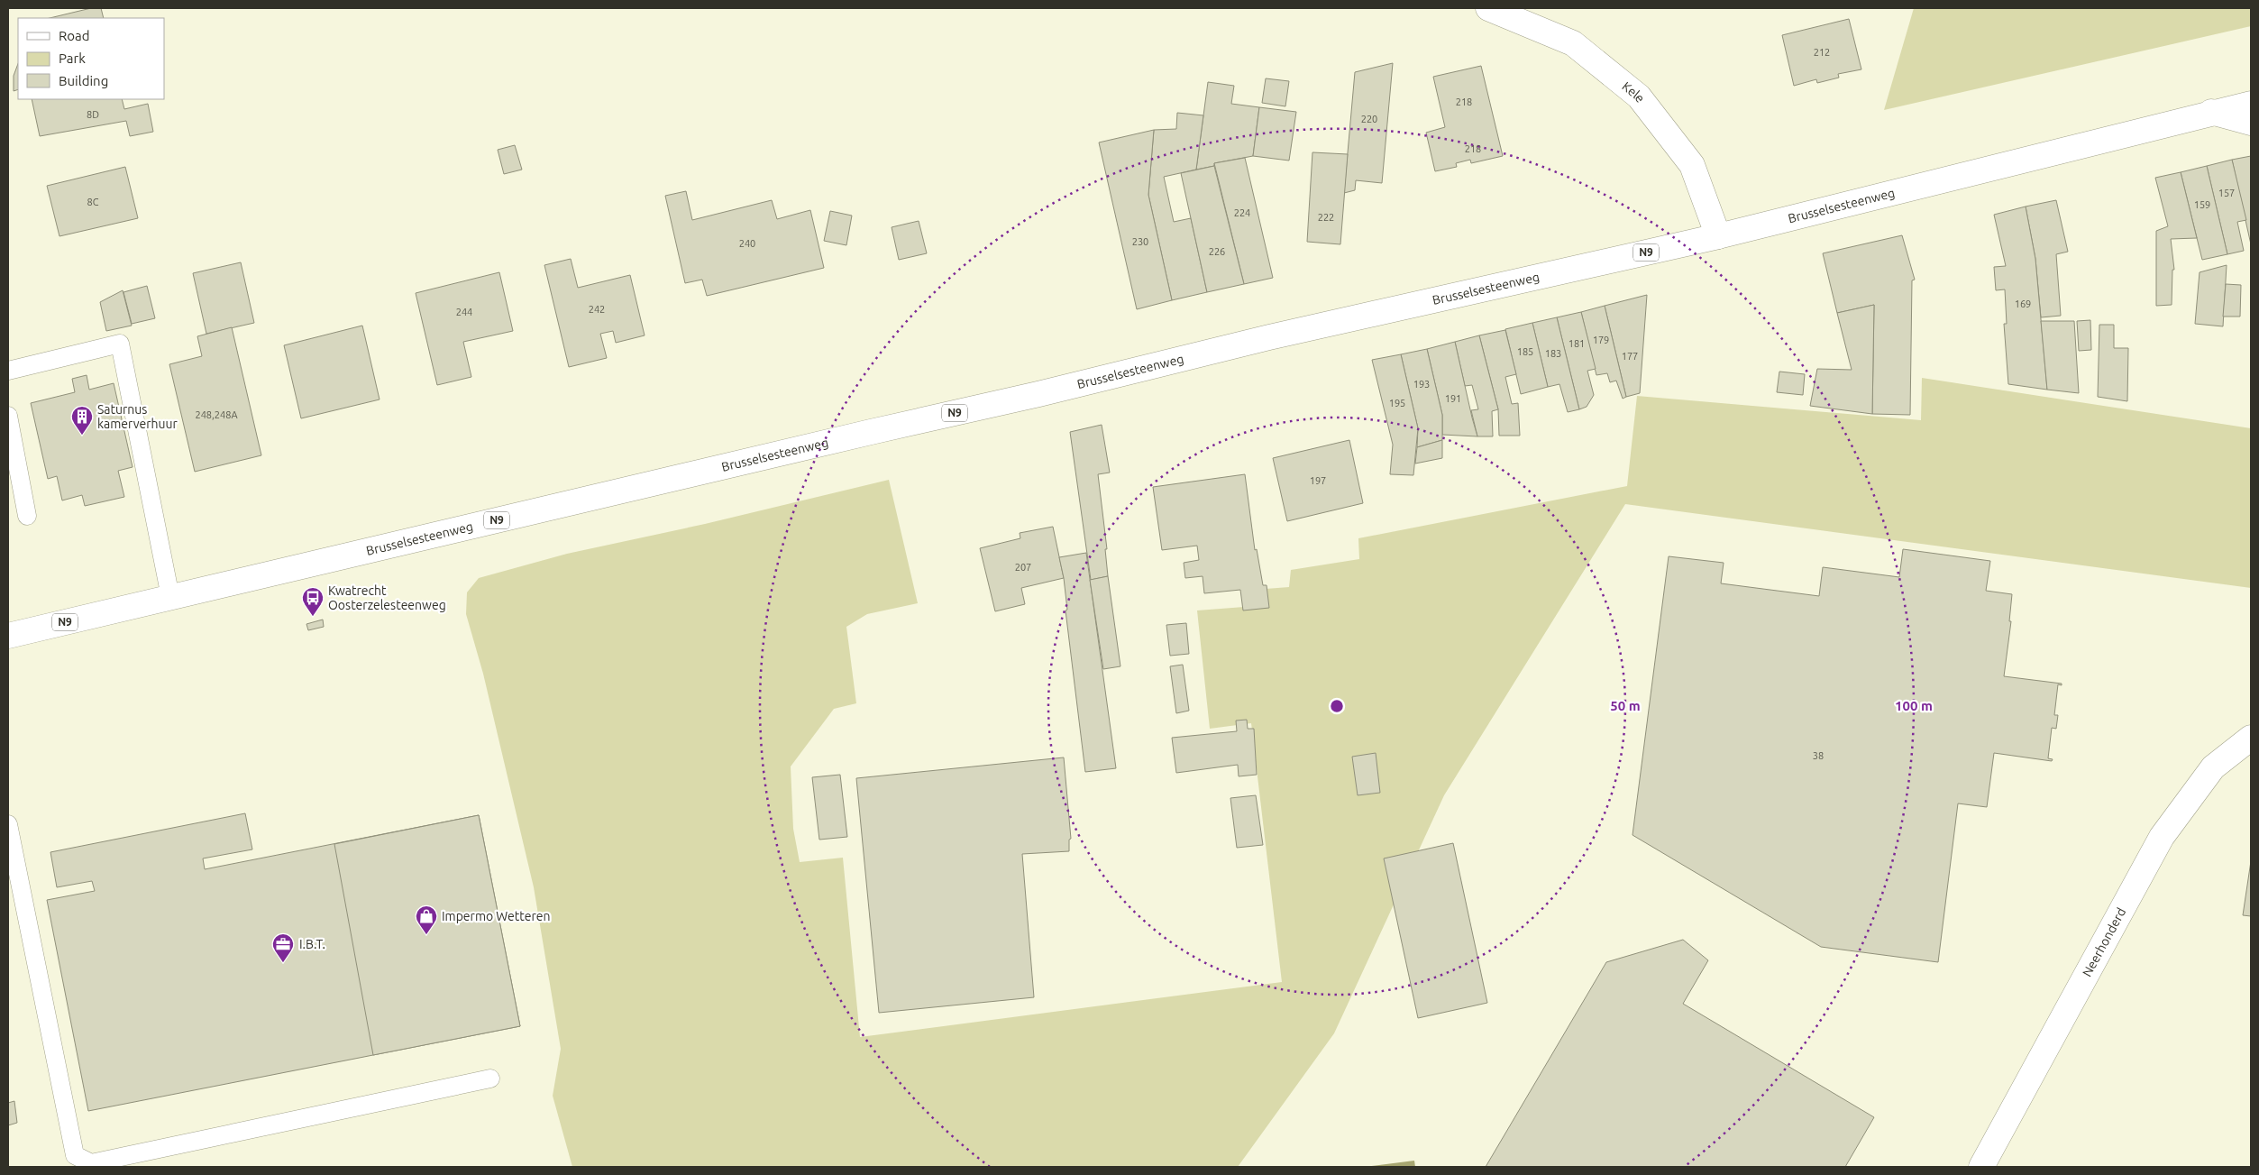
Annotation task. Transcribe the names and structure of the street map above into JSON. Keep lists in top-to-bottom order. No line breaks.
{"streets":{"main road":["Kele","Brusselsesteenweg","N9","Neerhonderd"]},"crossings":[["Kele","Brusselsesteenweg"]],"places":{"building":["Saturnus kamerverhuur"],"bus stop":["Kwatrecht Oosterzelesteenweg"],"shop":["Impermo Wetteren"],"office":["I.B.T."]},"house_numbers":["212","218","8D","220","218","157","8C","159","224","222","230","240","226","169","242","244","179","181","185","183","177","193","191","195","248,248A","197","207","38"],"legend":["Road","Park","Building"],"rings":["50 m","100 m"]}
